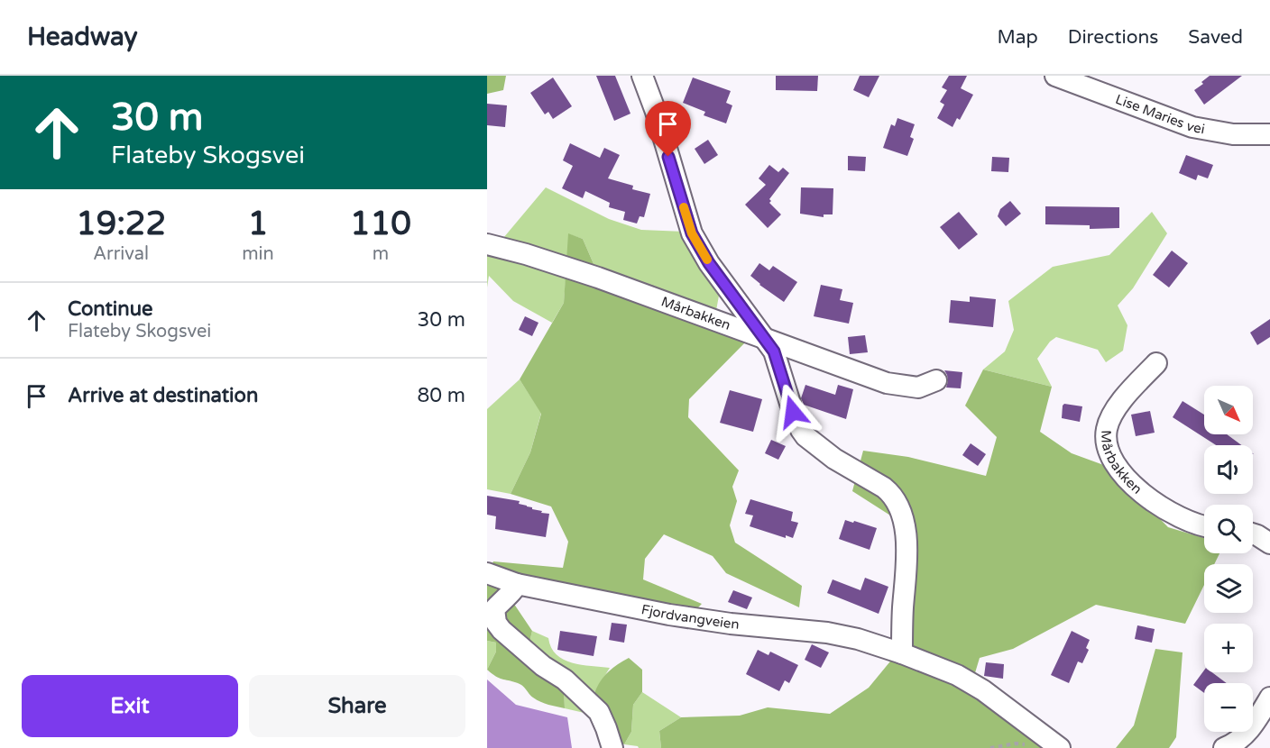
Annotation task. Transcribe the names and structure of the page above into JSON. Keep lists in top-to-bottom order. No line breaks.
{"streets":{"street":["Lise Maries vei","Mårbakken","Fjordvangveien"]},"north":"bottom right","page":{"header":"Headway","nav":["Map","Directions","Saved"],"turn":["30 m","Flateby Skogsvei"],"eta":["19:22","Arrival","1","min","110","m"],"list":[{"name":"Continue","note":"Flateby Skogsvei","value":"30 m"},{"name":"Arrive at destination","value":"80 m"}],"map_buttons":["+","−"],"buttons":["Exit","Share"]}}
